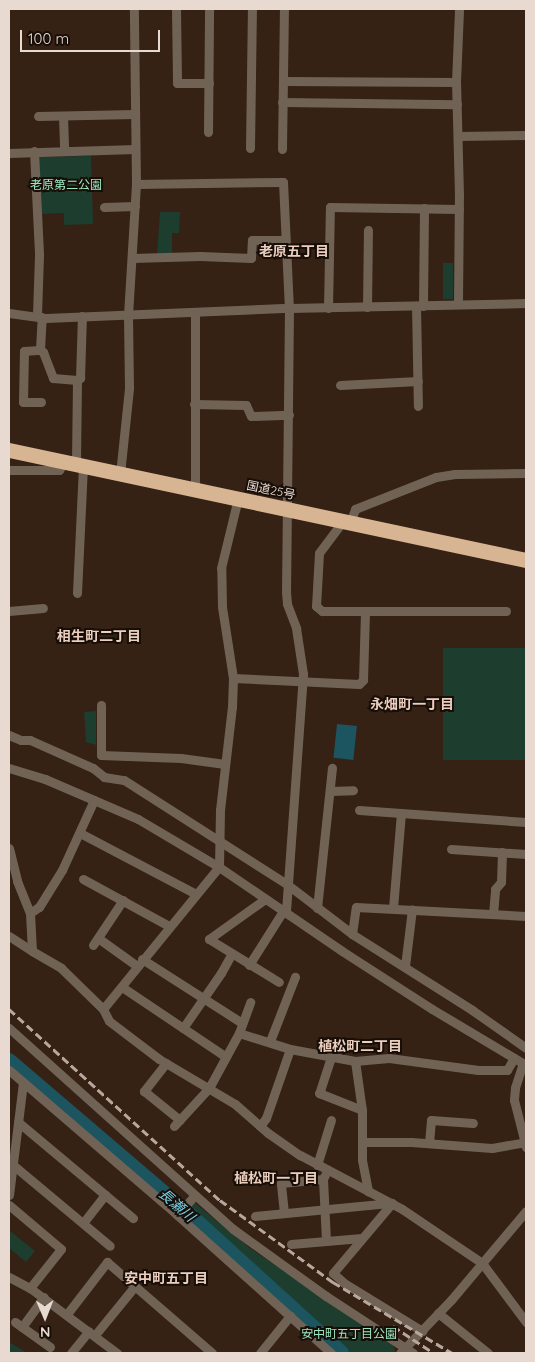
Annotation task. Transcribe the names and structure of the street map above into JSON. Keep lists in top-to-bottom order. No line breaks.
{"streets":{"highway":["国道25号"]},"districts":["老原五丁目","相生町二丁目","永畑町一丁目","植松町二丁目","植松町一丁目","安中町五丁目"],"water":["長瀬川"],"parks":["老原第二公園","安中町五丁目公園"],"scale_bar":"100 m","north":"bottom"}
